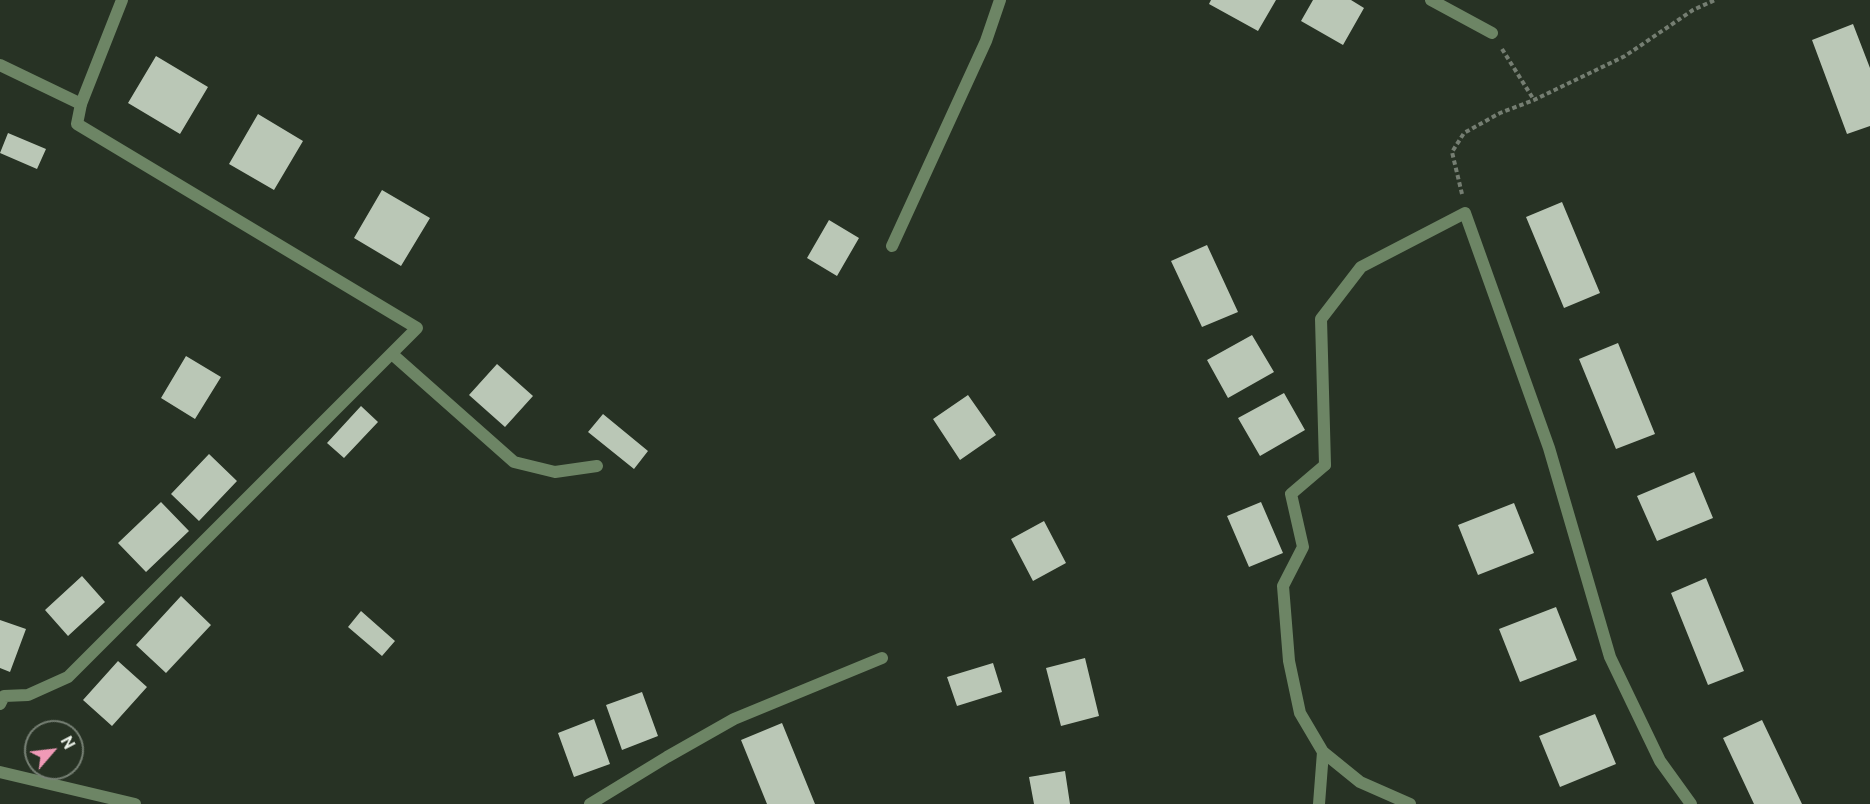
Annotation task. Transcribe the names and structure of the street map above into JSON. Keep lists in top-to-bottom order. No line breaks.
{"north":"top right"}
